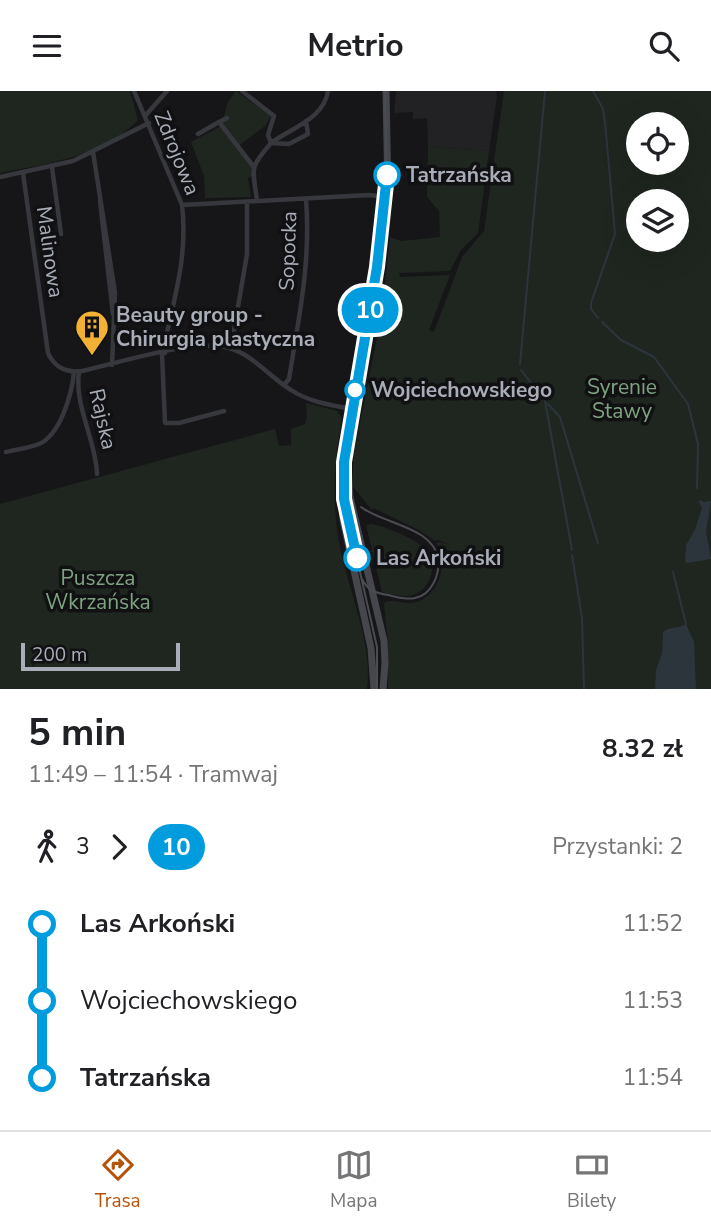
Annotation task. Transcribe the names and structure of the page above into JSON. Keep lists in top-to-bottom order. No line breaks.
{"streets":{"street":["Zdrojowa","Sopocka","Malinowa","Rajska"]},"crossings":[["Malinowa","Rajska"]],"parks":["Syrenie Stawy","Puszcza Wkrzańska"],"places":{"other":["Tatrzańska","Wojciechowskiego","Las Arkoński"],"building":["Beauty group - Chirurgia plastyczna"]},"lines":["tram line 10"],"scale_bar":"200 m","page":{"header":"Metrio","on_map":"10","scale":"200 m","heading":["5 min","11:49 – 11:54 · Tramwaj","8.32 zł"],"legs":["3","10","Przystanki: 2"],"list":[{"name":"Las Arkoński","value":"11:52"},{"name":"Wojciechowskiego","value":"11:53"},{"name":"Tatrzańska","value":"11:54"}],"tabs":["Trasa","Mapa","Bilety"]}}
